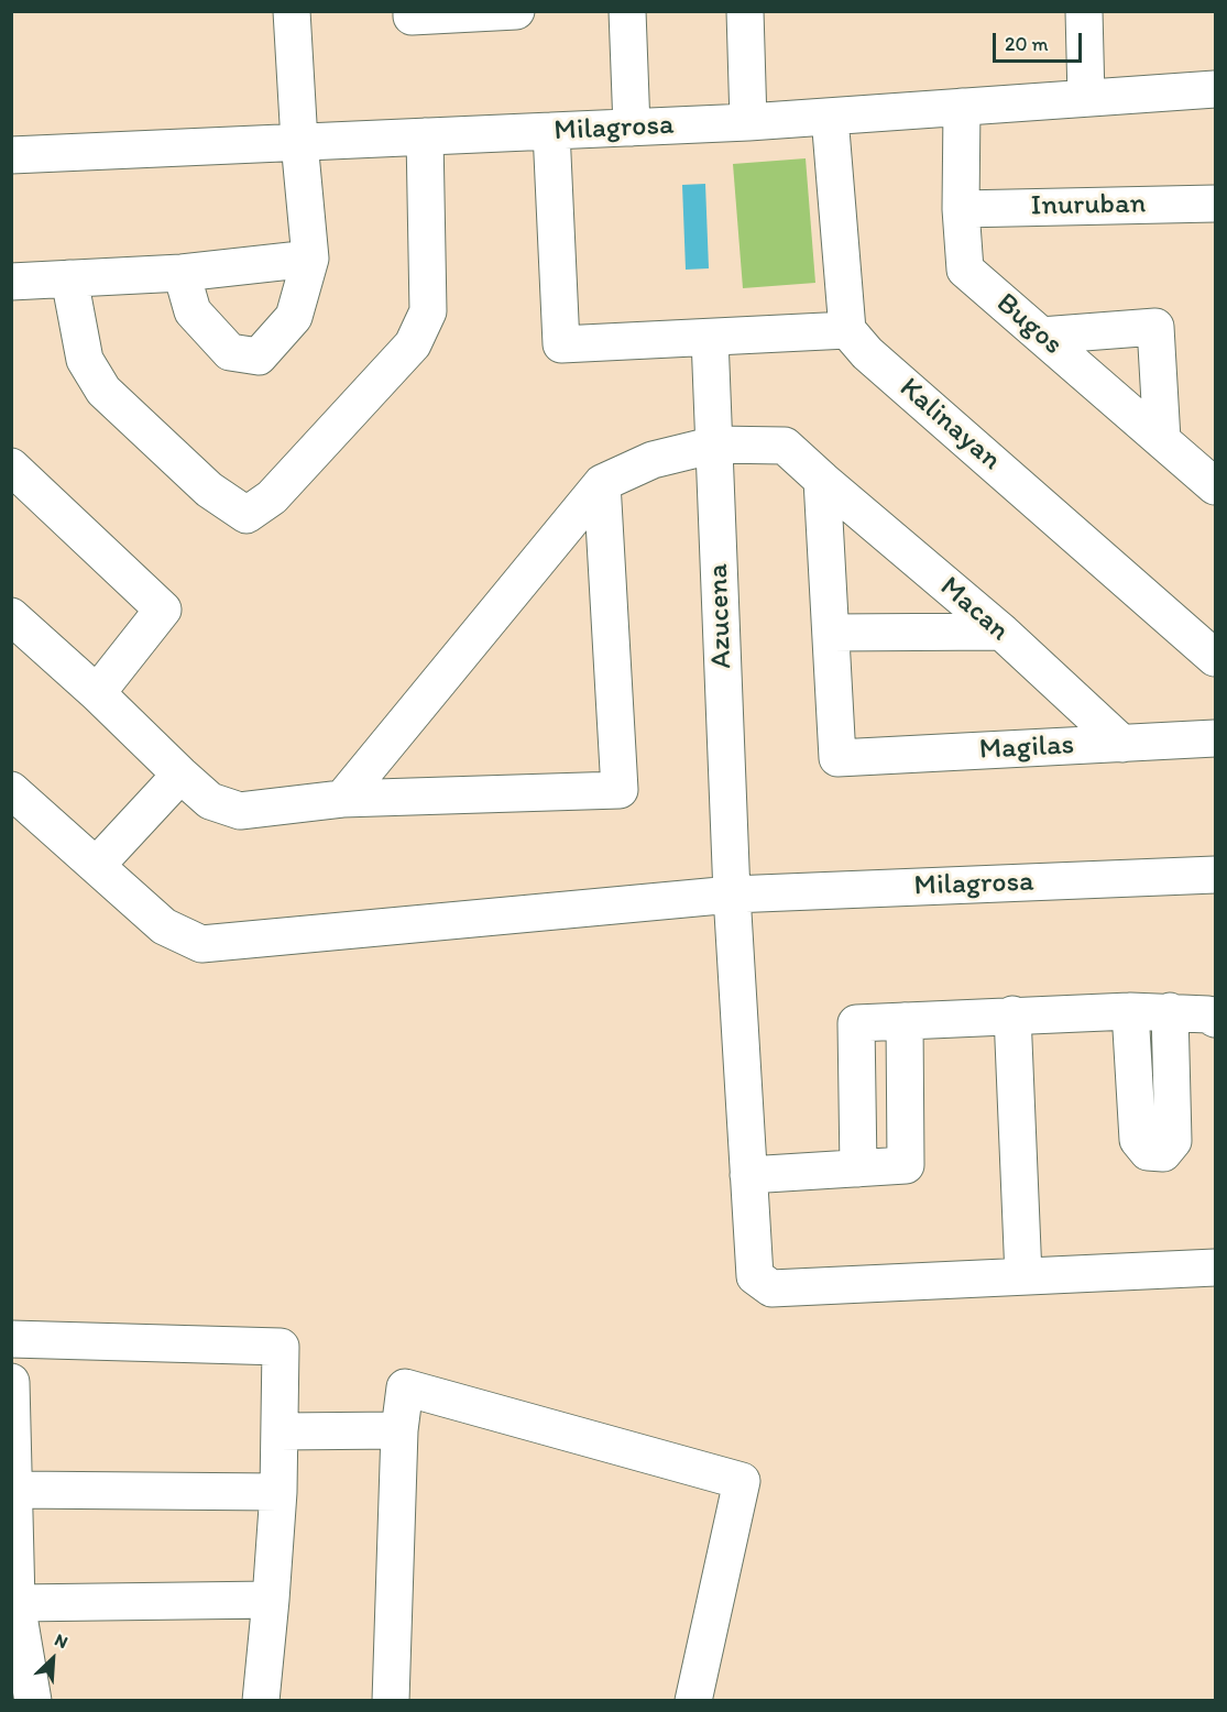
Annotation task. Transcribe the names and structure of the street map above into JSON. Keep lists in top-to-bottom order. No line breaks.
{"streets":{"street":["Milagrosa","Inuruban","Bugos","Kalinayan","Macan","Azucena","Magilas"]},"crossings":[["Milagrosa","Bugos"],["Milagrosa","Azucena"],["Inuruban","Bugos"],["Macan","Azucena"],["Macan","Magilas"]],"scale_bar":"20 m","north":"top right"}
